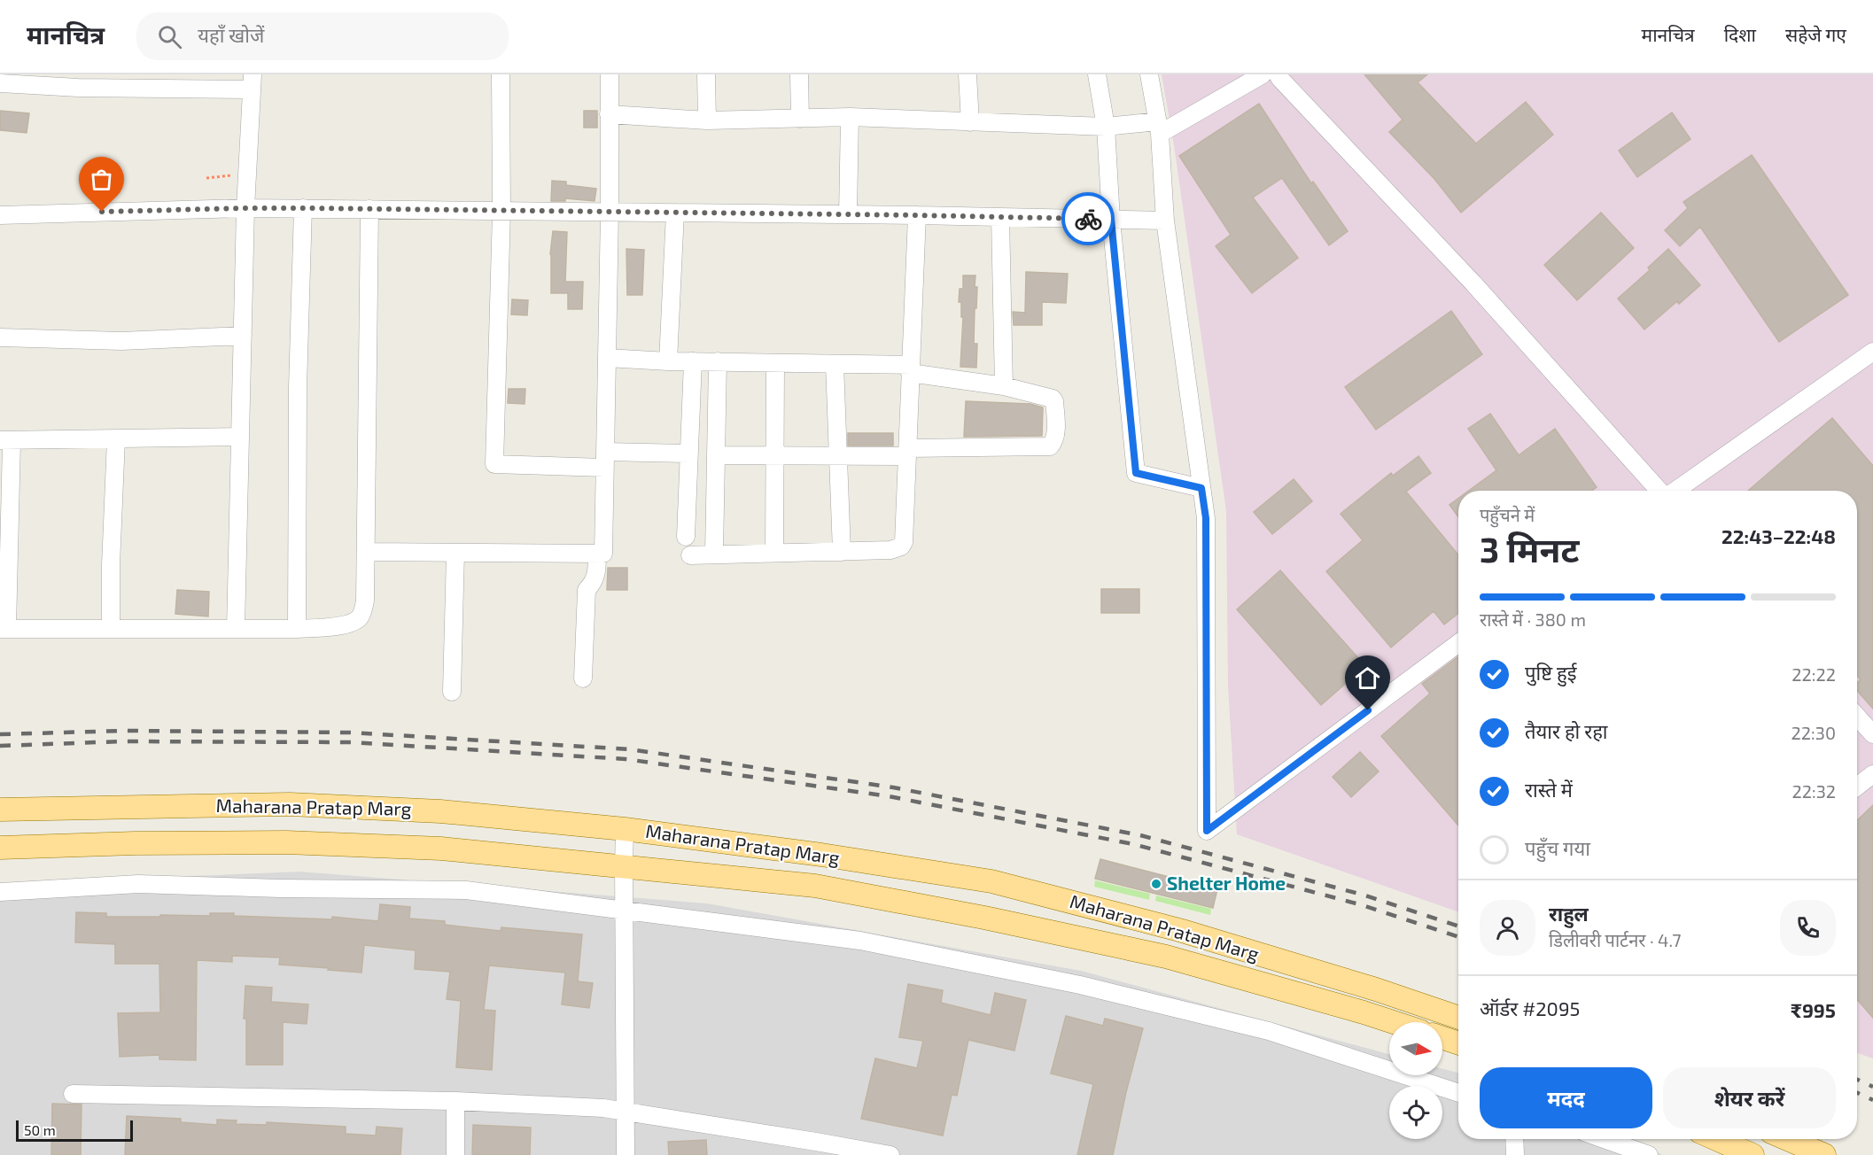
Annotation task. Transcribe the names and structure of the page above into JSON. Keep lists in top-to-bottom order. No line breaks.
{"streets":{"main road":["Maharana Pratap Marg"]},"places":["Shelter Home"],"scale_bar":"50 m","north":"right","page":{"header":"मानचित्र","search":"यहाँ खोजें","nav":["मानचित्र","दिशा","सहेजे गए"],"heading":["3 मिनट","पहुँचने में","22:43–22:48"],"panel":["राहुल","डिलीवरी पार्टनर · 4.7","ऑर्डर #2095","₹995"],"bar":"रास्ते में · 380 m","list":[["पुष्टि हुई","22:22"],["तैयार हो रहा","22:30"],["रास्ते में","22:32"],"पहुँच गया"],"buttons":["मदद","शेयर करें"],"scale":"50 m"}}
